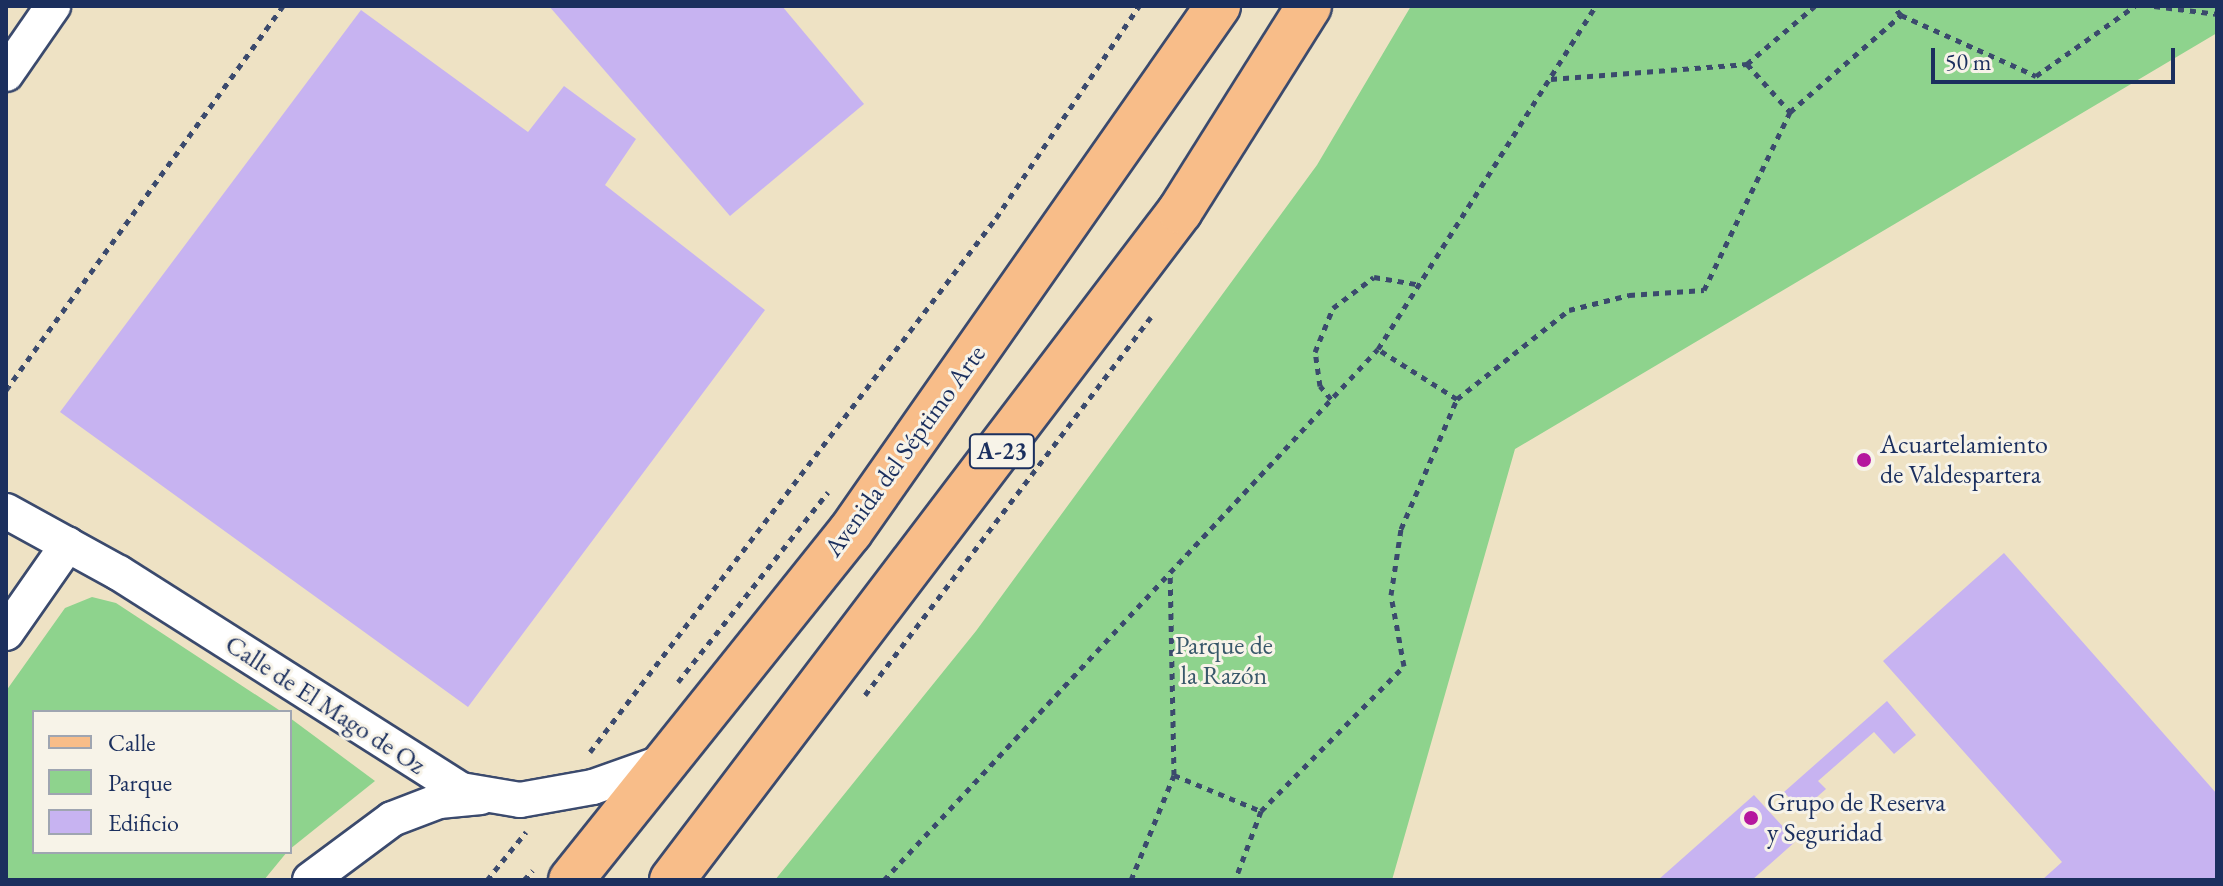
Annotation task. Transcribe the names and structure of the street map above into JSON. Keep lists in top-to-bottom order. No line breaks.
{"streets":{"main road":["Avenida del Séptimo Arte","A-23"],"street":["Calle de El Mago de Oz"]},"crossings":[["Avenida del Séptimo Arte","Calle de El Mago de Oz"]],"parks":["Parque de la Razón"],"places":["Acuartelamiento de Valdespartera","Grupo de Reserva y Seguridad"],"legend":["Calle","Parque","Edificio"],"scale_bar":"50 m"}
